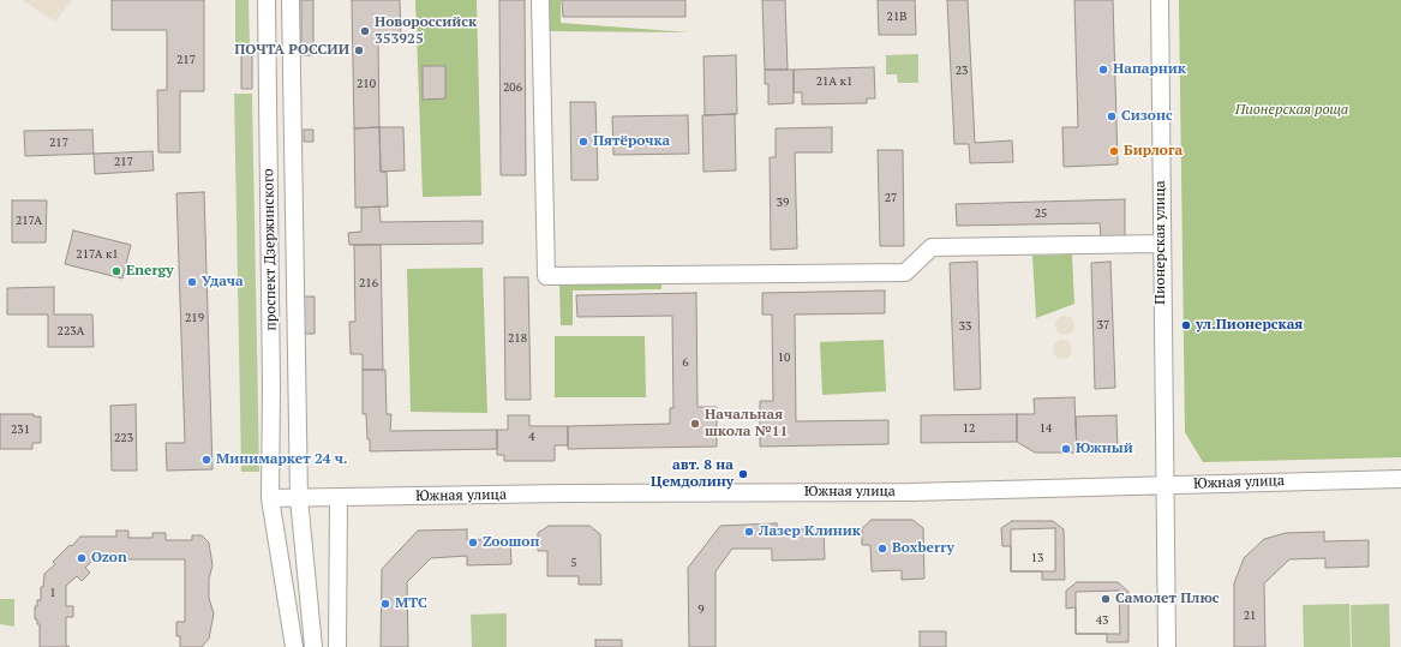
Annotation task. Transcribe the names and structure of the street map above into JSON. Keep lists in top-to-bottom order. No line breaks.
{"streets":{"street":["Пионерская улица","проспект Дзержинского","Южная улица"]},"crossings":[["Пионерская улица","Южная улица"],["проспект Дзержинского","Южная улица"]],"parks":["Пионерская роща"],"places":["Новороссийск 353925","ПОЧТА РОССИИ","Напарник","Сизонс","Пятёрочка","Бирлога","Energy","Удача","ул.Пионерская","Начальная школа №11","Южный","Минимаркет 24 ч.","авт. 8 на Цемдолину","Лазер Клиник","Zooшоп","Boxberry","Ozon","Самолет Плюс","МТС"],"house_numbers":["21В","217","23","21А к1","210","206","217","217","27","39","25","217А","217А к1","216","219","37","33","223А","218","10","6","12","14","231","4","223","13","5","1","9","21","43"]}
